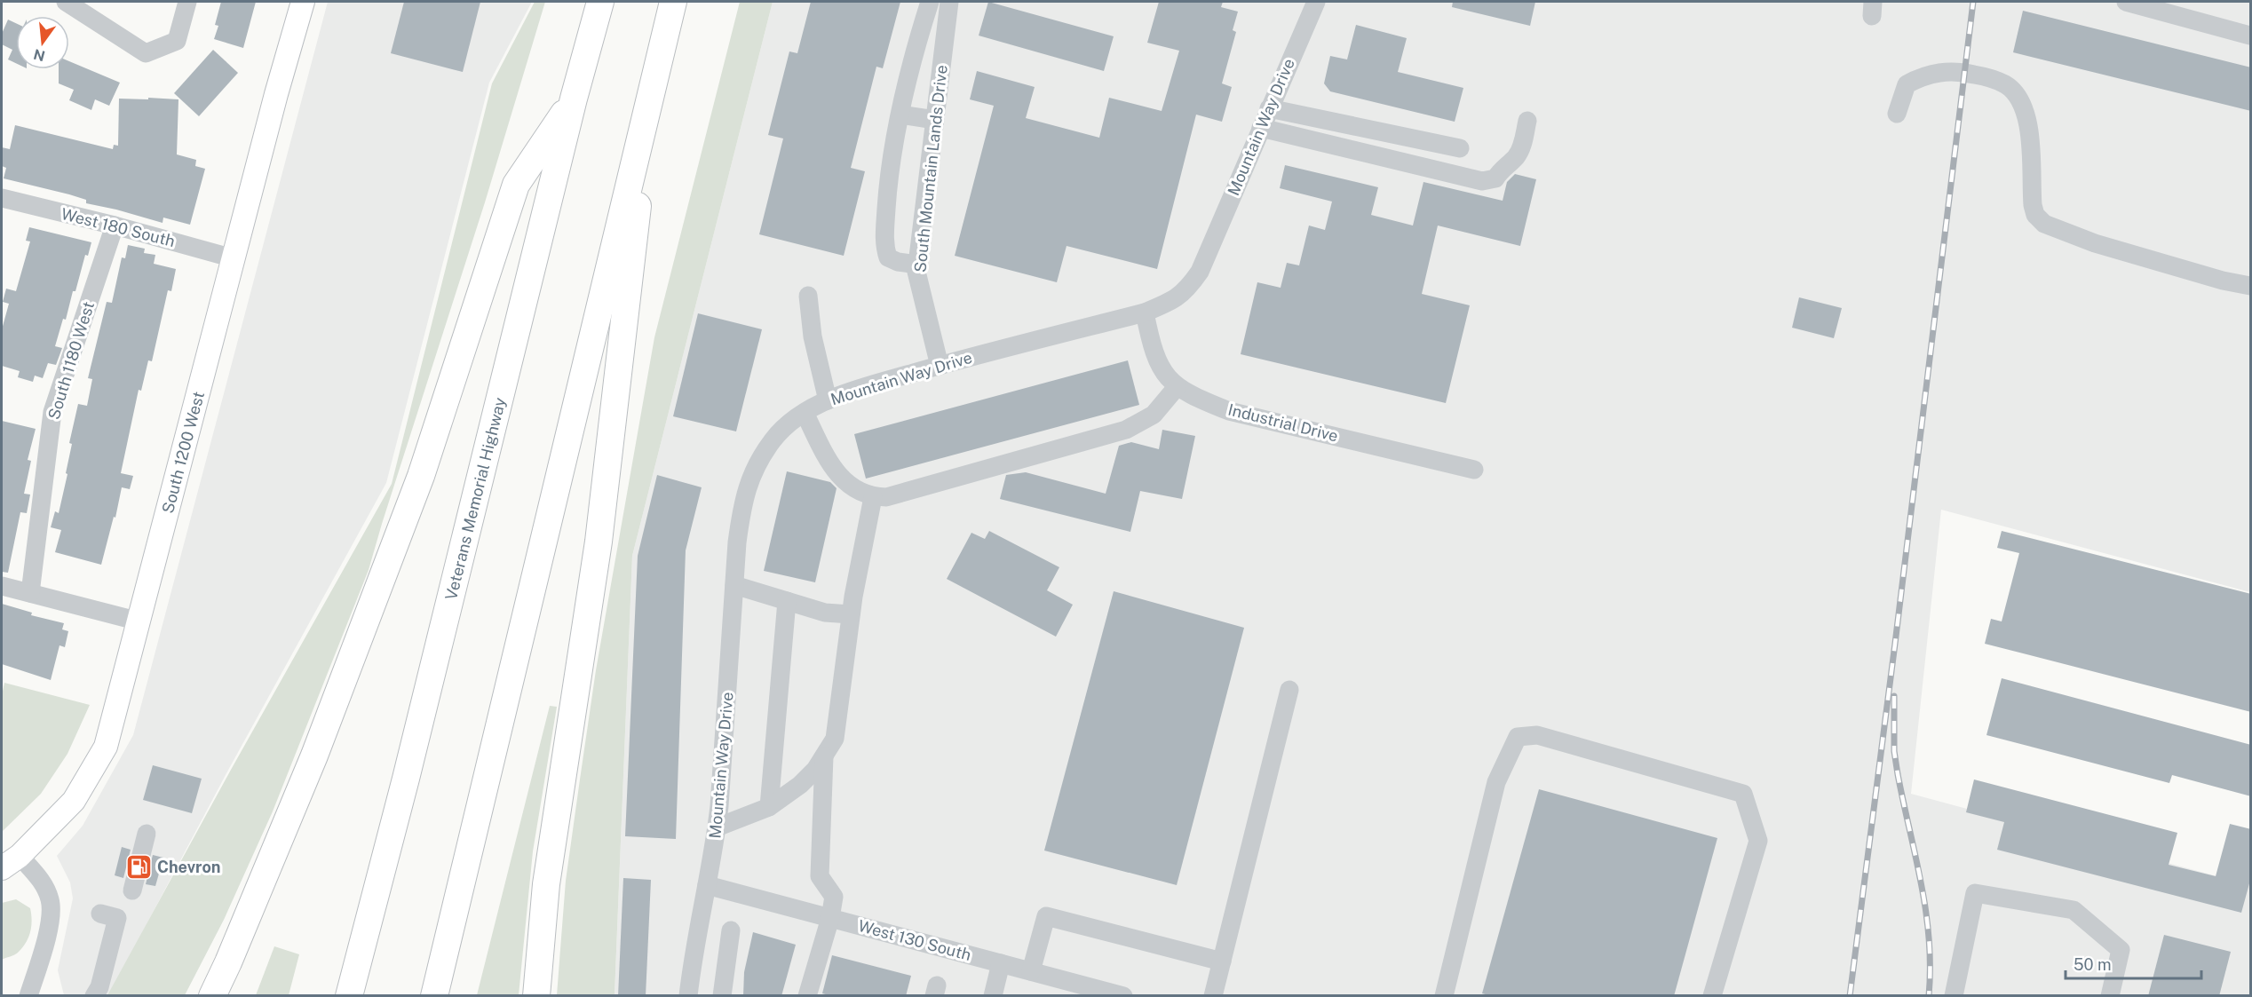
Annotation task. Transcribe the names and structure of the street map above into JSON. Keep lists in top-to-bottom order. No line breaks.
{"streets":{"highway":["Veterans Memorial Highway"],"main road":["South 1200 West"],"street":["Mountain Way Drive","South Mountain Lands Drive","West 180 South","South 1180 West","Industrial Drive","West 130 South"]},"crossings":[["Mountain Way Drive","South Mountain Lands Drive"],["Mountain Way Drive","Industrial Drive"],["Mountain Way Drive","West 130 South"],["West 180 South","South 1180 West"],["West 180 South","South 1200 West"]],"places":{"fuel station":["Chevron"]},"scale_bar":"50 m","north":"bottom"}
